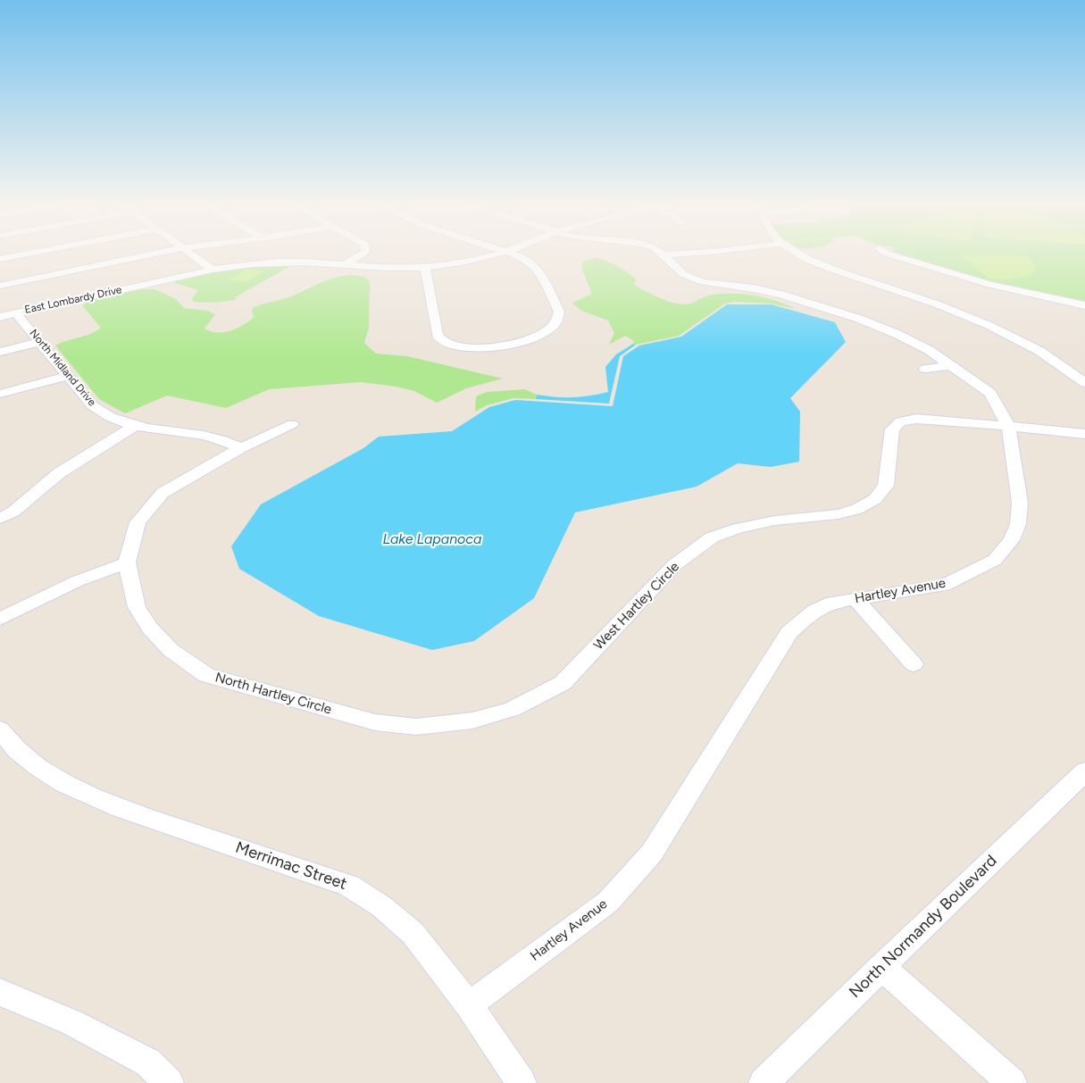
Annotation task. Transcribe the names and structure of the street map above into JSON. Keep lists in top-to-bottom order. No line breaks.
{"streets":{"street":["East Lombardy Drive","North Midland Drive","Hartley Avenue","West Hartley Circle","North Hartley Circle","Merrimac Street","North Normandy Boulevard"]},"crossings":[["East Lombardy Drive","North Midland Drive"],["Hartley Avenue","West Hartley Circle"],["Hartley Avenue","Merrimac Street"],["West Hartley Circle","North Hartley Circle"]],"water":["Lake Lapanoca"]}
